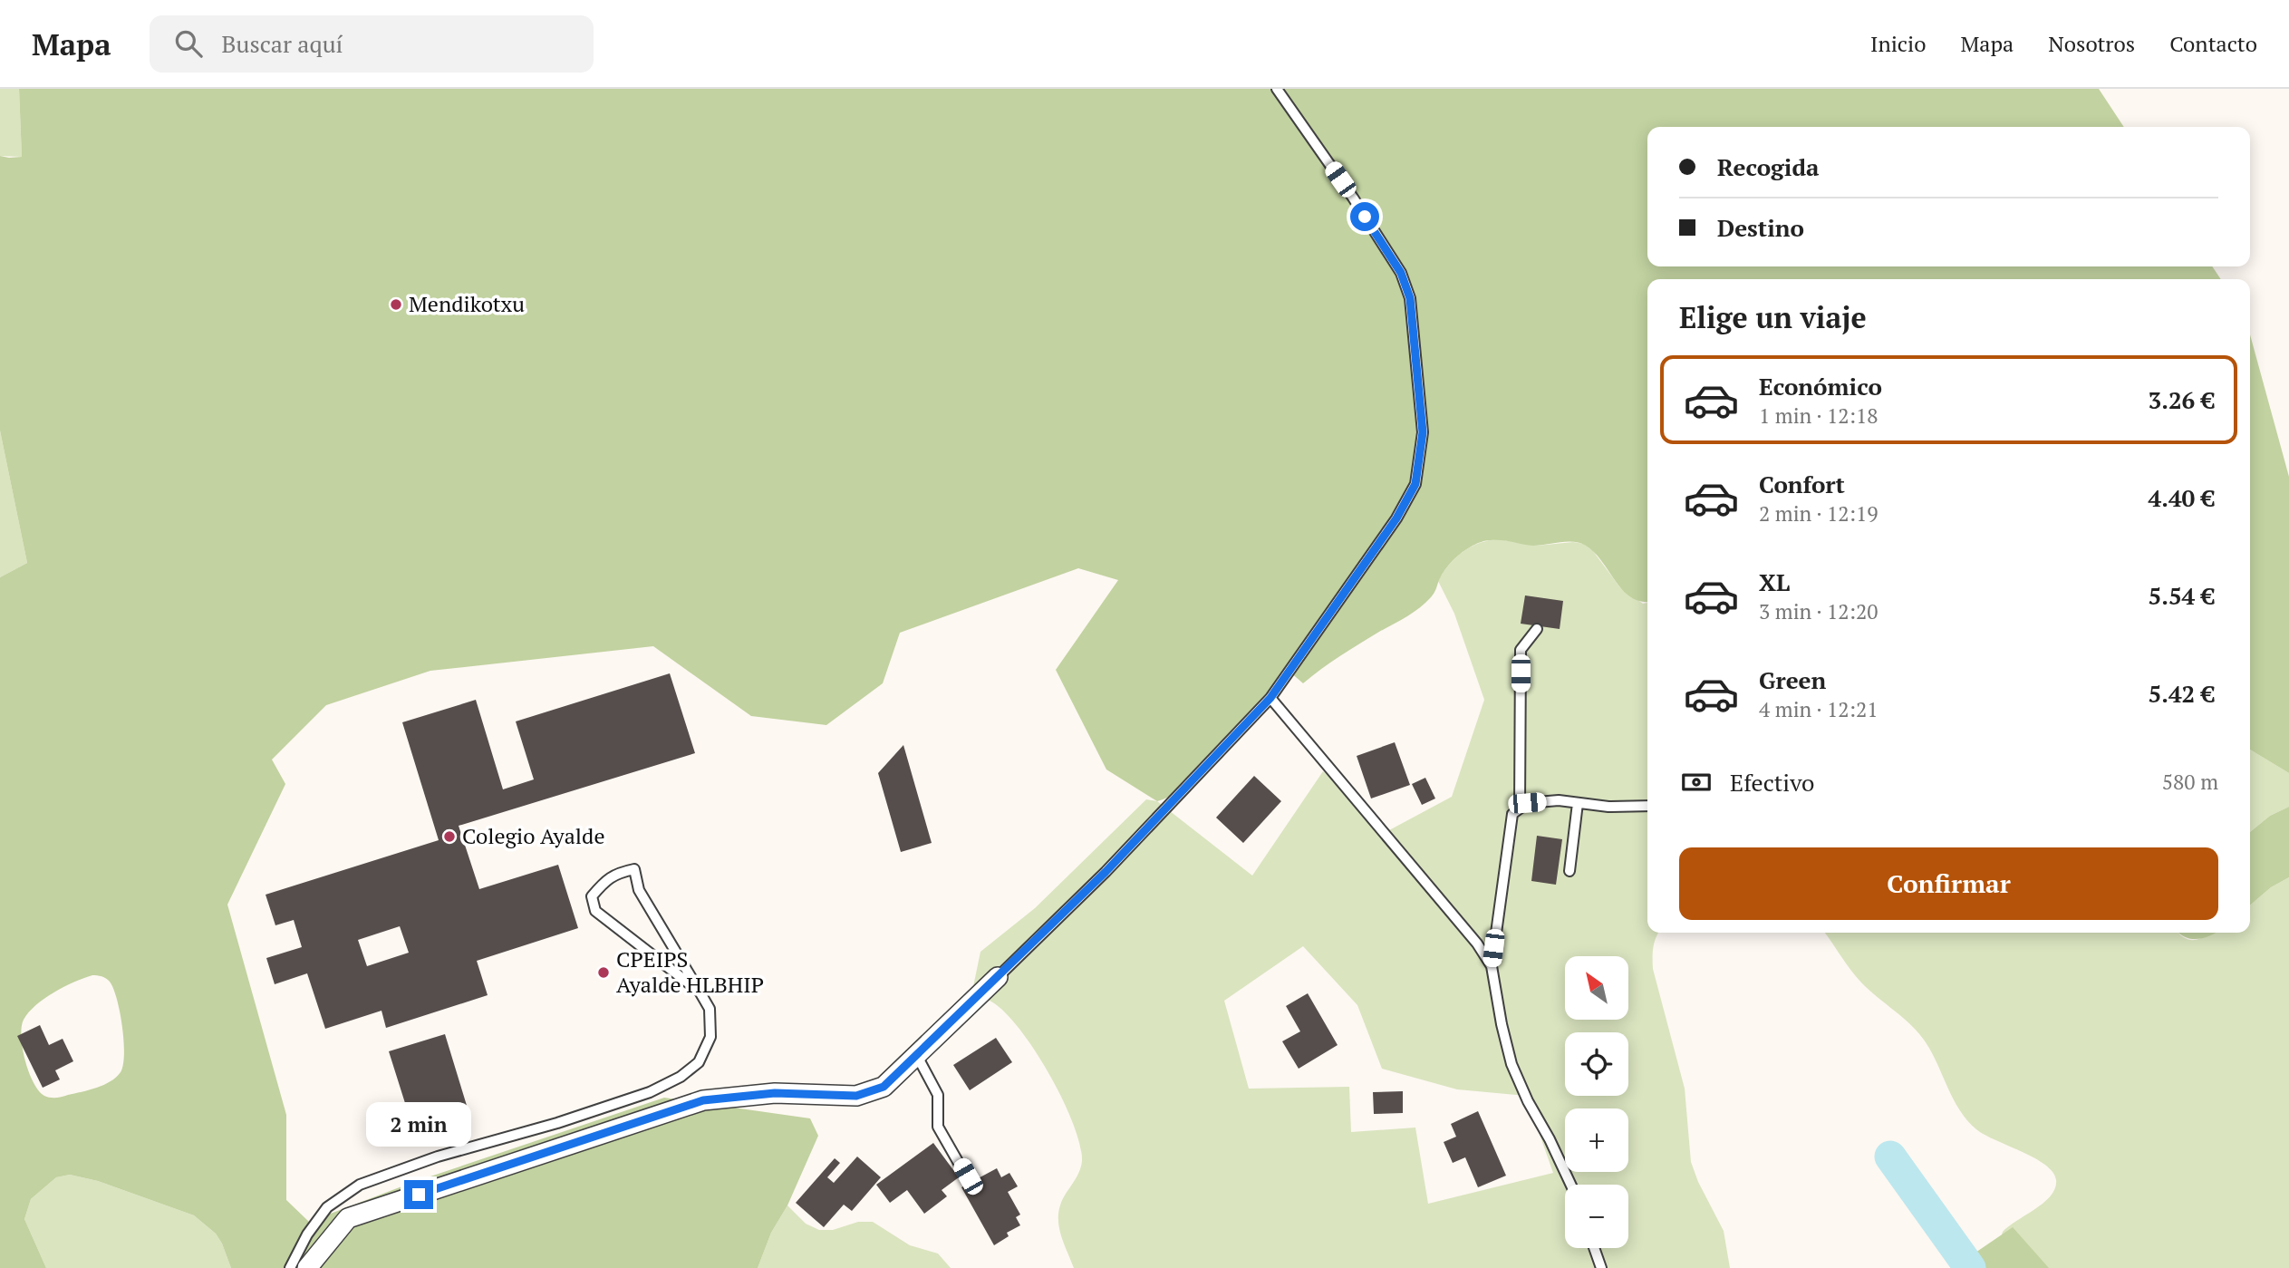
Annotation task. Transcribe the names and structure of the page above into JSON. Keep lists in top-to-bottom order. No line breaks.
{"places":["Mendikotxu","Colegio Ayalde","CPEIPS Ayalde HLBHIP"],"north":"top left","page":{"header":"Mapa","search":"Buscar aquí","nav":["Inicio","Mapa","Nosotros","Contacto"],"banner":["Recogida","Destino"],"heading":"Elige un viaje","list":[{"name":"Económico","note":"1 min · 12:18","value":"3.26 €"},{"name":"Confort","note":"2 min · 12:19","value":"4.40 €"},{"name":"XL","note":"3 min · 12:20","value":"5.54 €"},{"name":"Green","note":"4 min · 12:21","value":"5.42 €"}],"pay":["Efectivo","580 m"],"buttons":"Confirmar","map_buttons":["+","−"],"bubble":"2 min"}}
